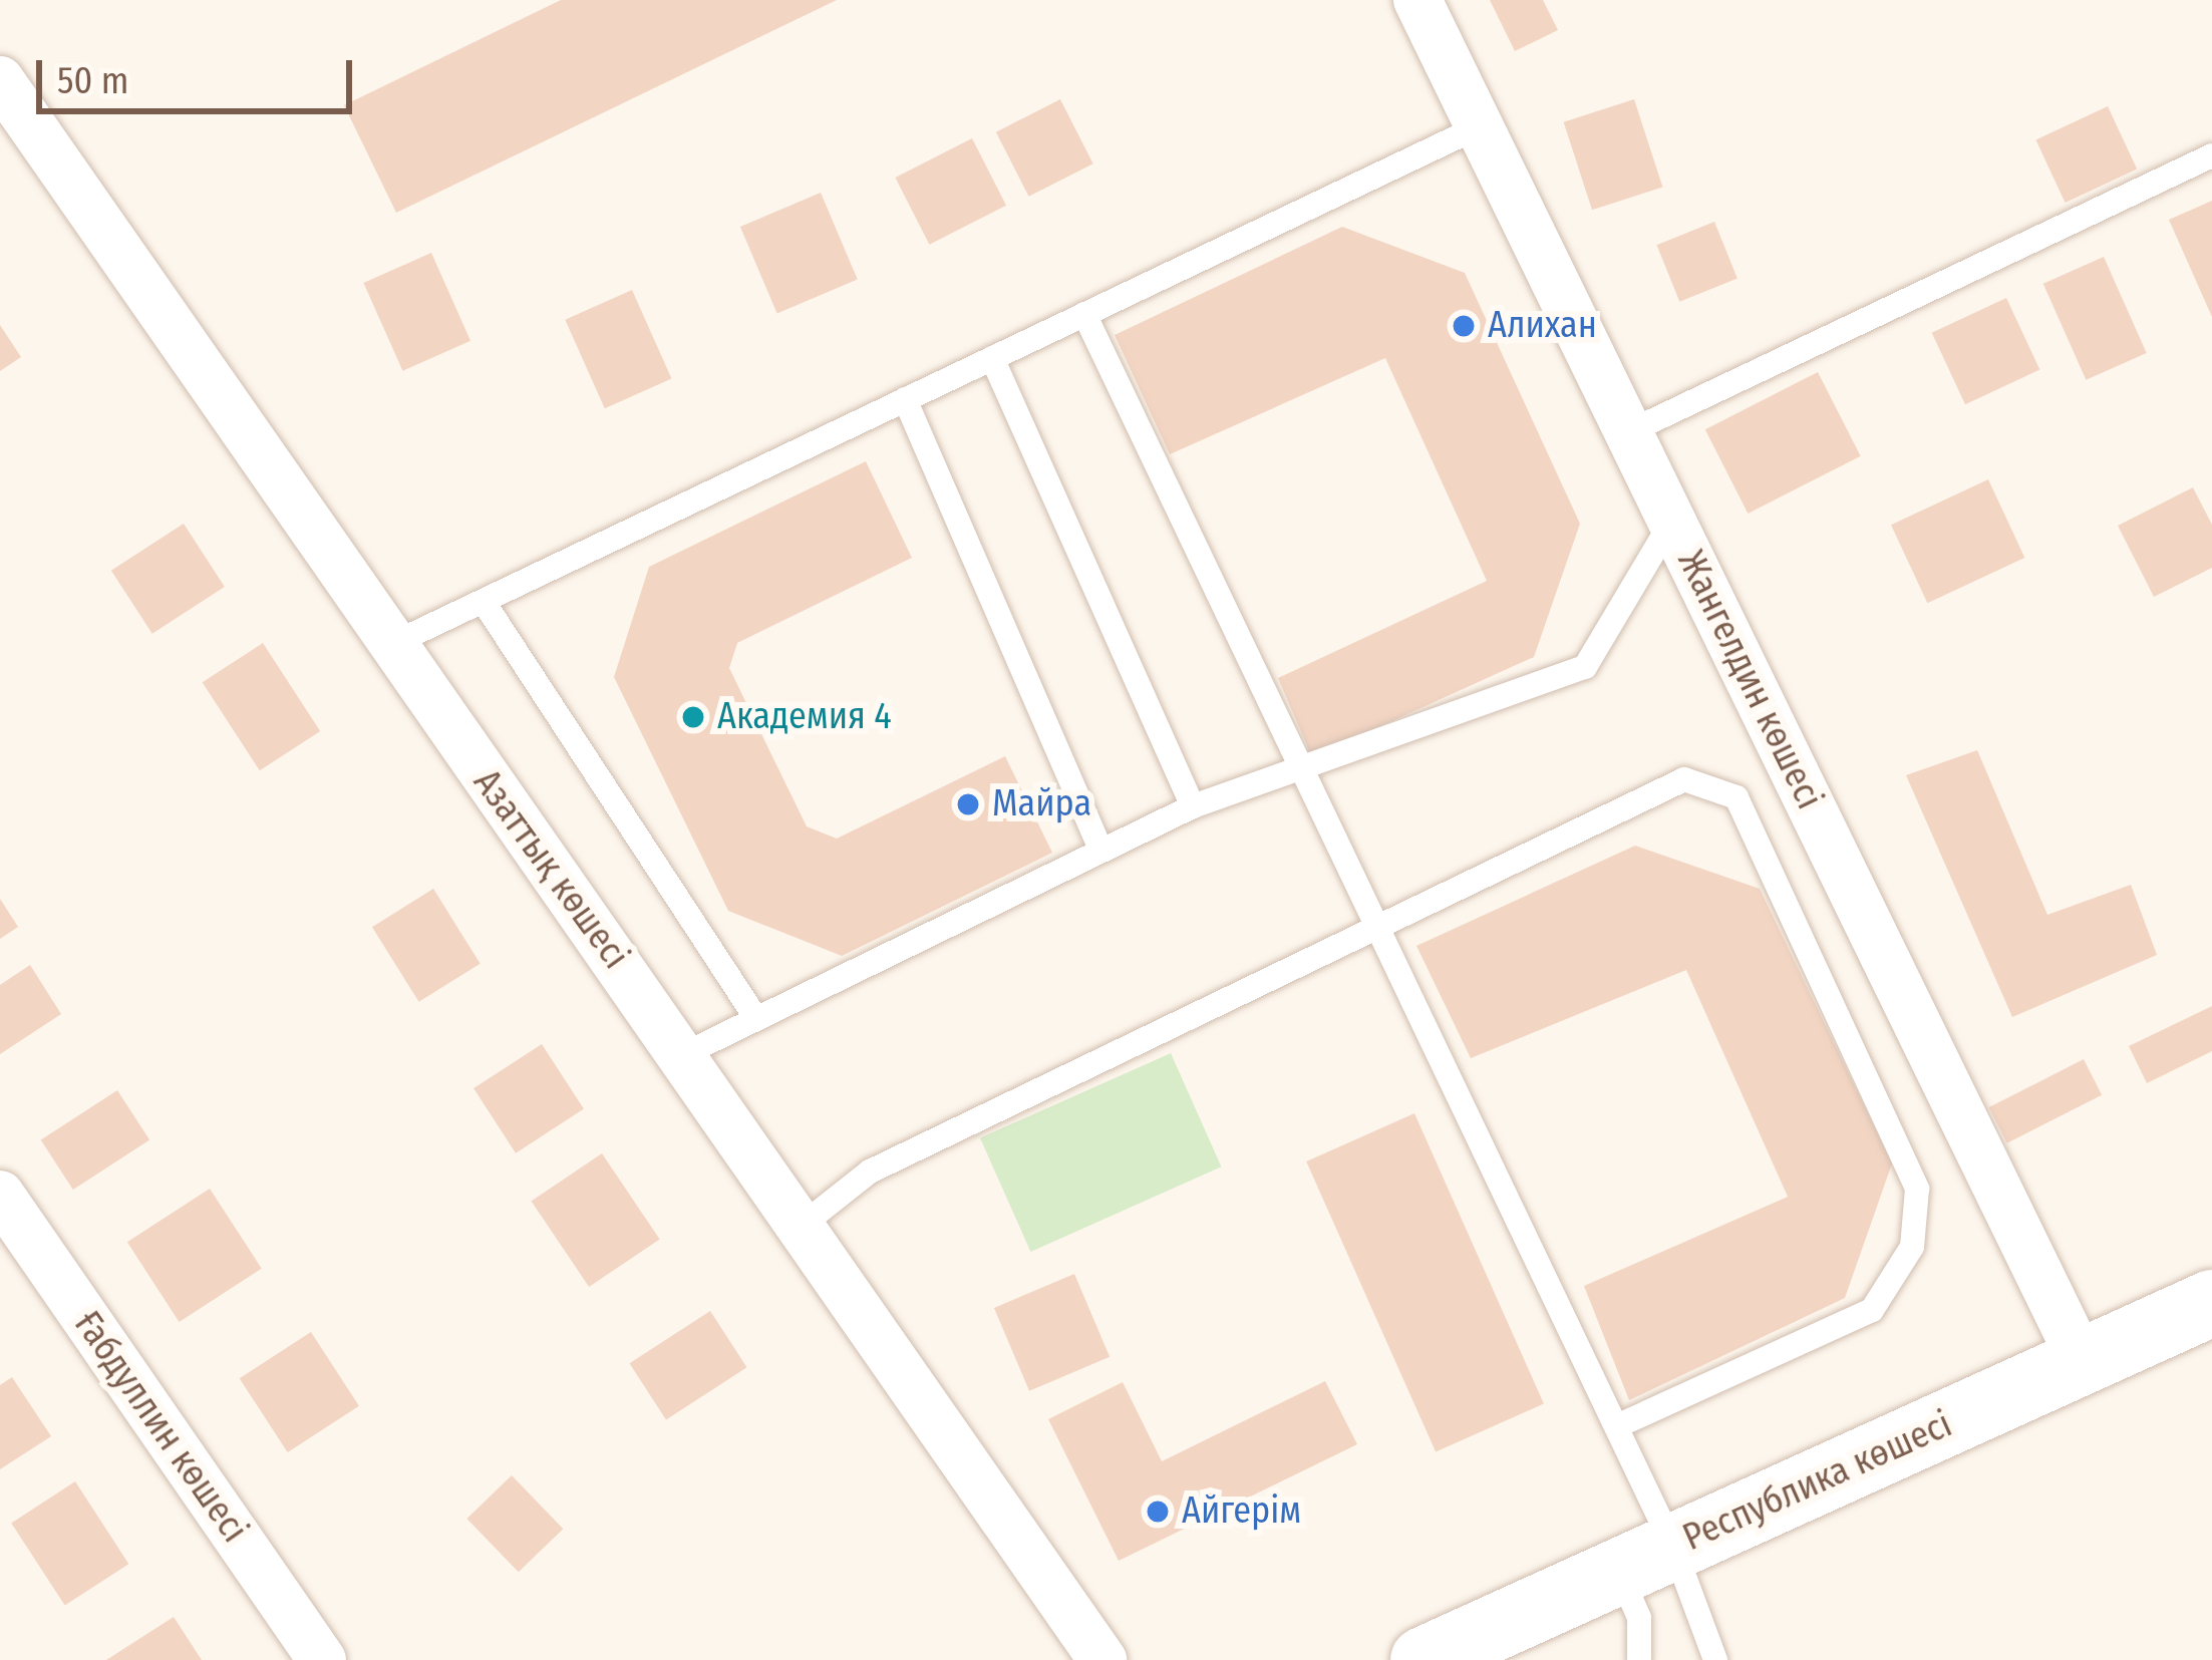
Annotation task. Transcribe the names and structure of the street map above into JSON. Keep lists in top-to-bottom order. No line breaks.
{"streets":{"main road":["Республика көшесі"],"street":["Жангелдин көшесі","Азаттық көшесі","Ғабдуллин көшесі"]},"crossings":[["Жангелдин көшесі","Республика көшесі"]],"places":["Алихан","Академия 4","Майра","Айгерім"],"scale_bar":"50 m"}
